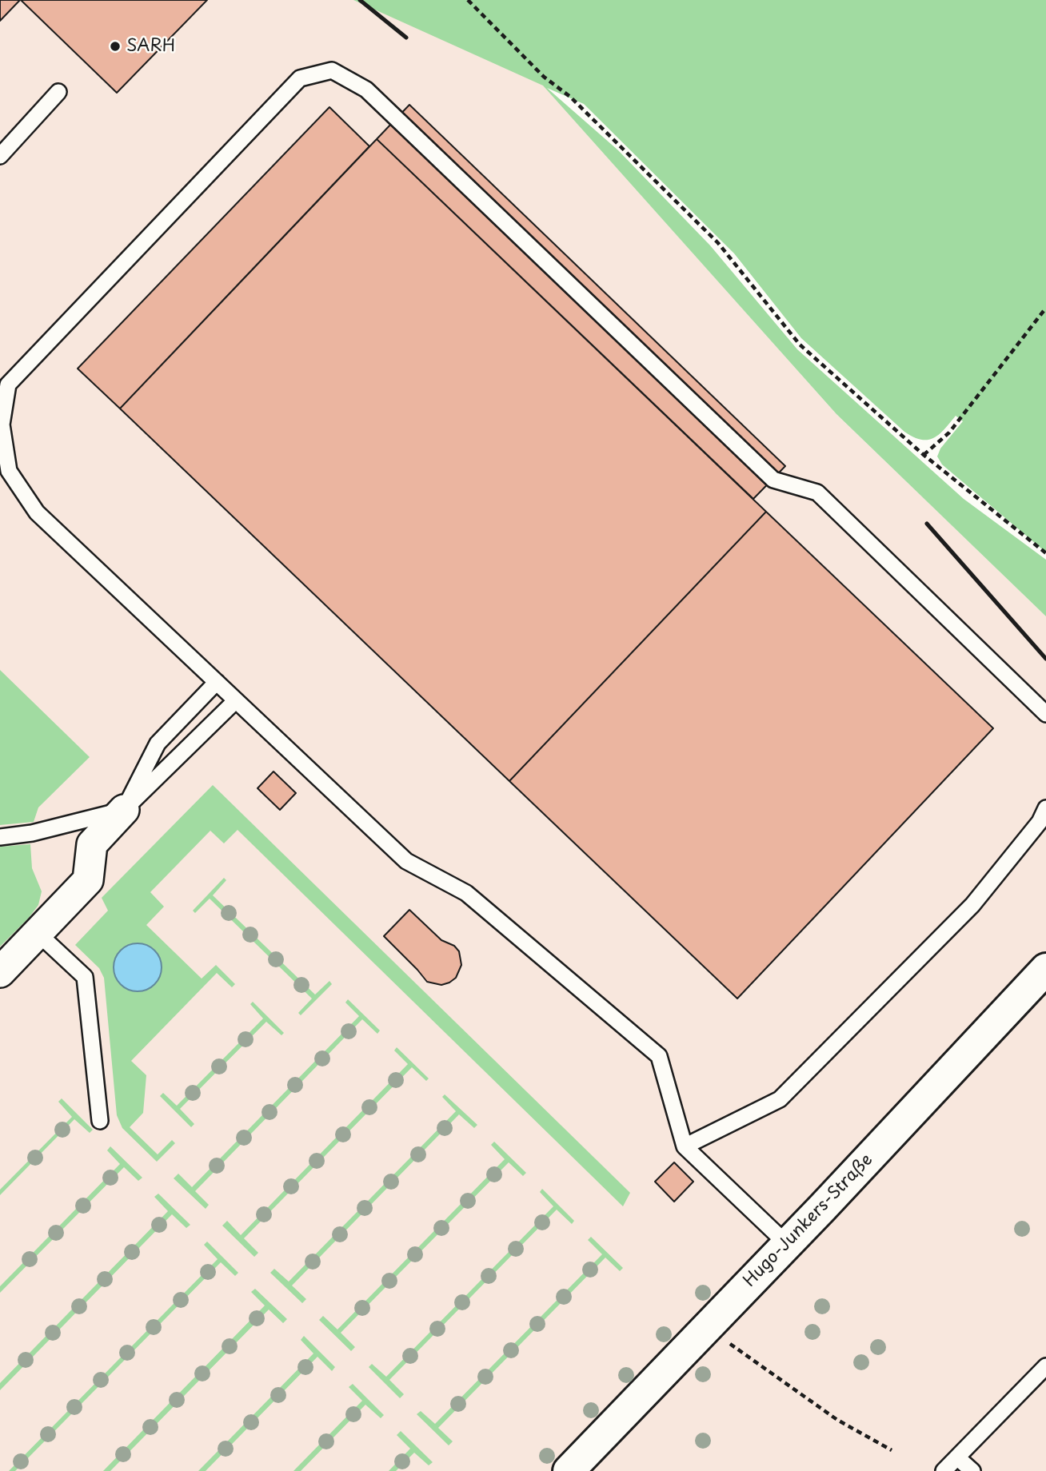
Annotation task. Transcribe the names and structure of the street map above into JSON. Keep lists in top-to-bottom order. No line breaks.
{"streets":{"street":["Hugo-Junkers-Straße"]},"places":["SARH"]}
